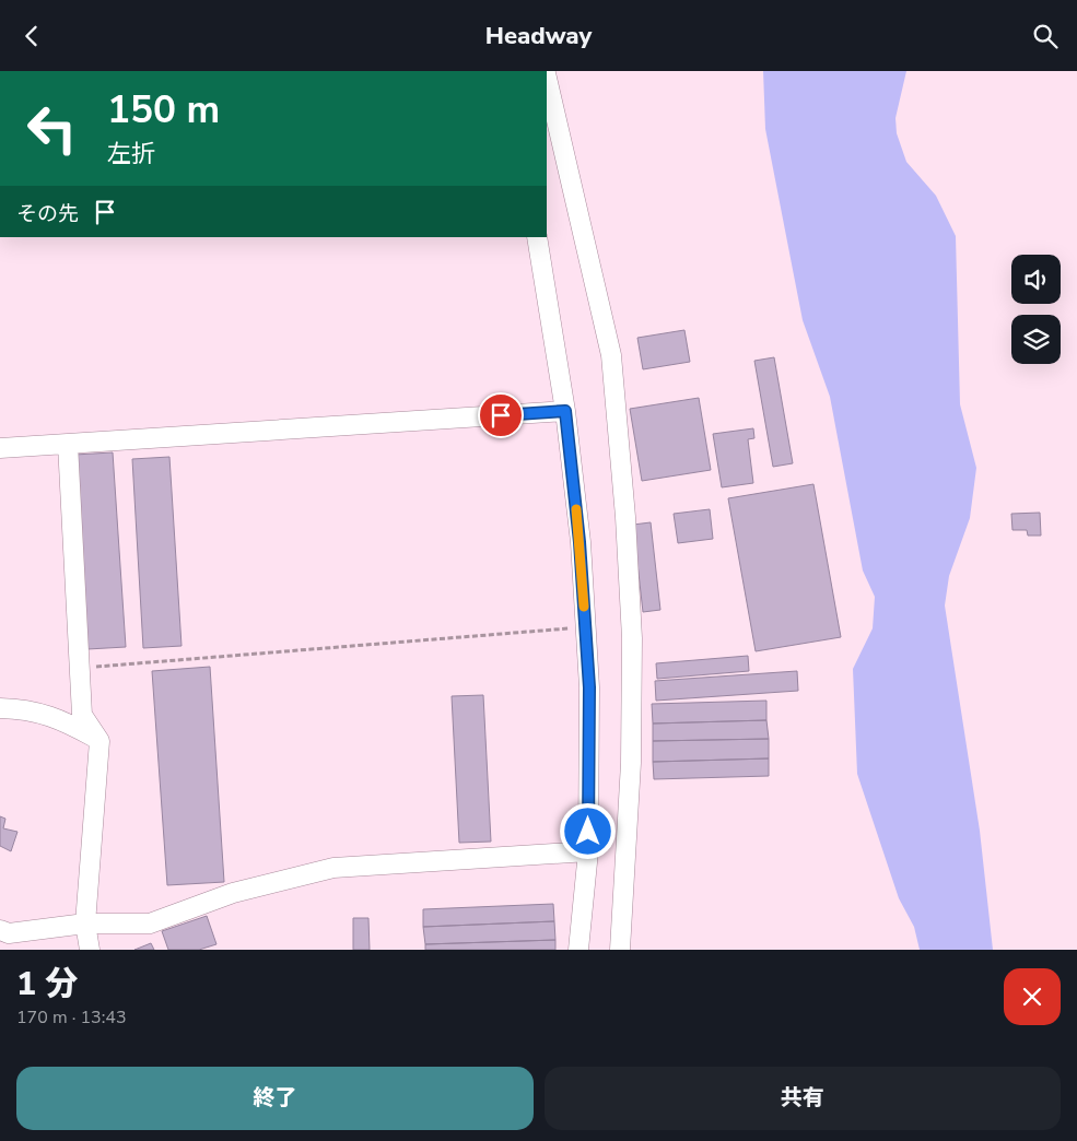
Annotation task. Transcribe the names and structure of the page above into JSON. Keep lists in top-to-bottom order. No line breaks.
{"page":{"header":"Headway","turn":["150 m","左折"],"then":"その先","heading":["1 分","170 m · 13:43"],"buttons":["終了","共有"]}}
